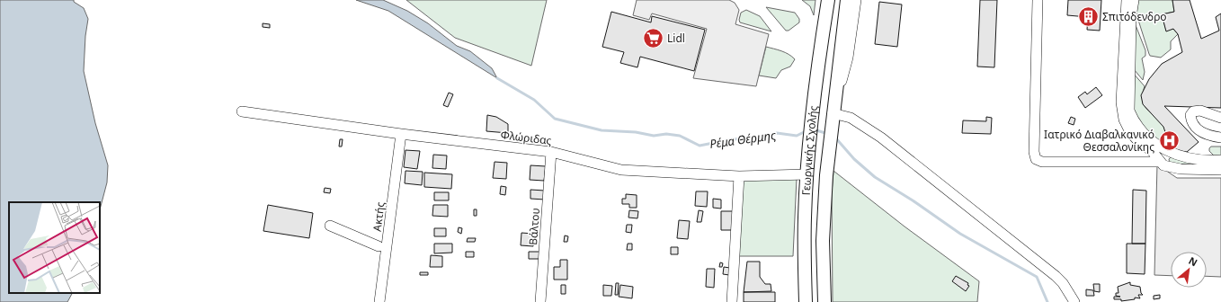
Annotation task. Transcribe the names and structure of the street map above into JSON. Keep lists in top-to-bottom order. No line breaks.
{"streets":{"main road":["Γεωργικής Σχολής"],"street":["Φλώριδας","Ακτής","Βάλτου"]},"crossings":[["Φλώριδας","Γεωργικής Σχολής"],["Φλώριδας","Ακτής"],["Φλώριδας","Βάλτου"]],"water":["Ρέμα Θέρμης"],"places":{"building":["Σπιτόδενδρο"],"supermarket":["Lidl"],"hospital":["Ιατρικό Διαβαλκανικό Θεσσαλονίκης"]},"north":"top right"}
